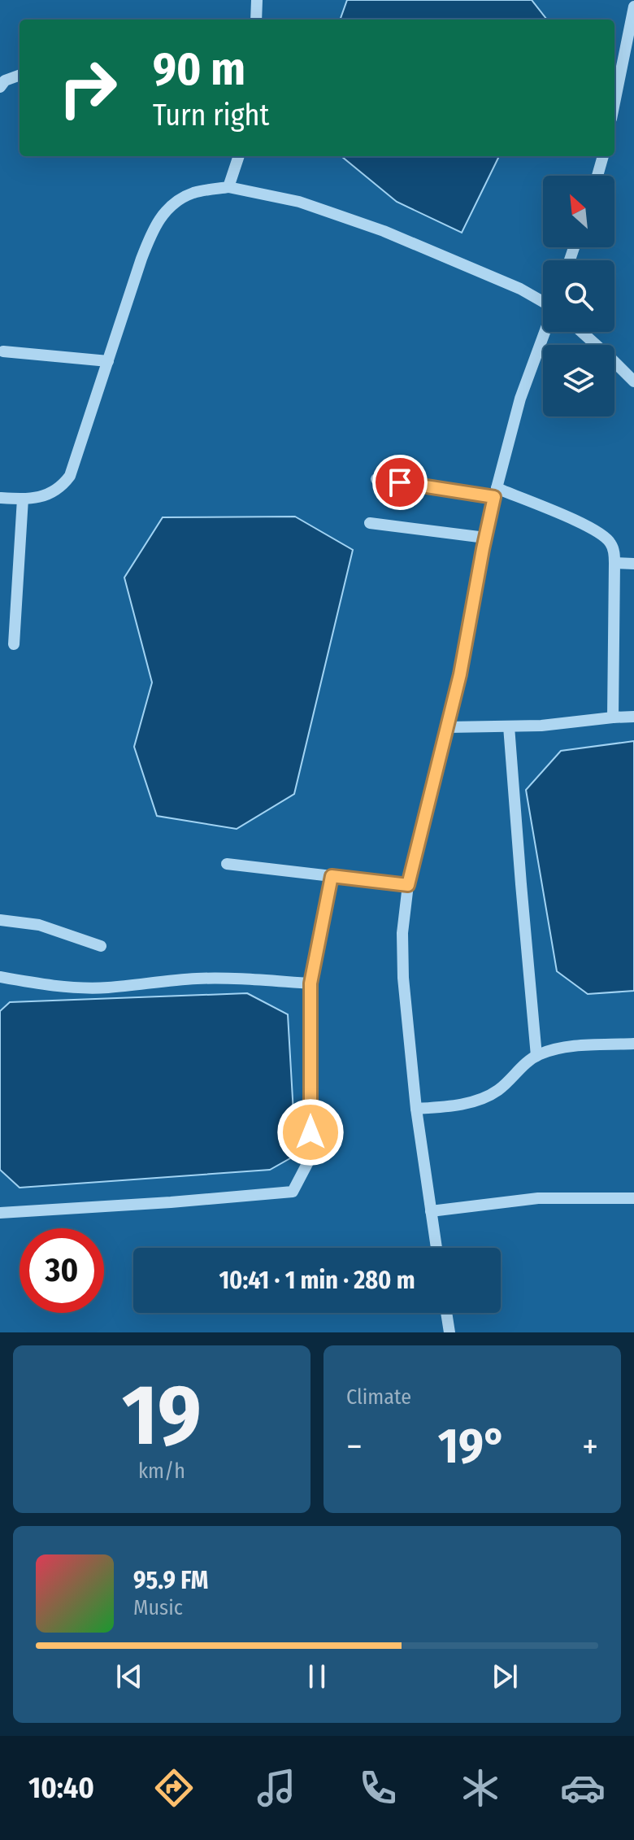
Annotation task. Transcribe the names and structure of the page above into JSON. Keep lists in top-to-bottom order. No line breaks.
{"north":"top left","page":{"turn":["90 m","Turn right"],"limit":"30","trip":"10:41 · 1 min · 280 m","tile":[["19","km/h"],"Climate"],"heat":["−","19°","+"],"song":["95.9 FM","Music"],"tabs":"10:40"}}
